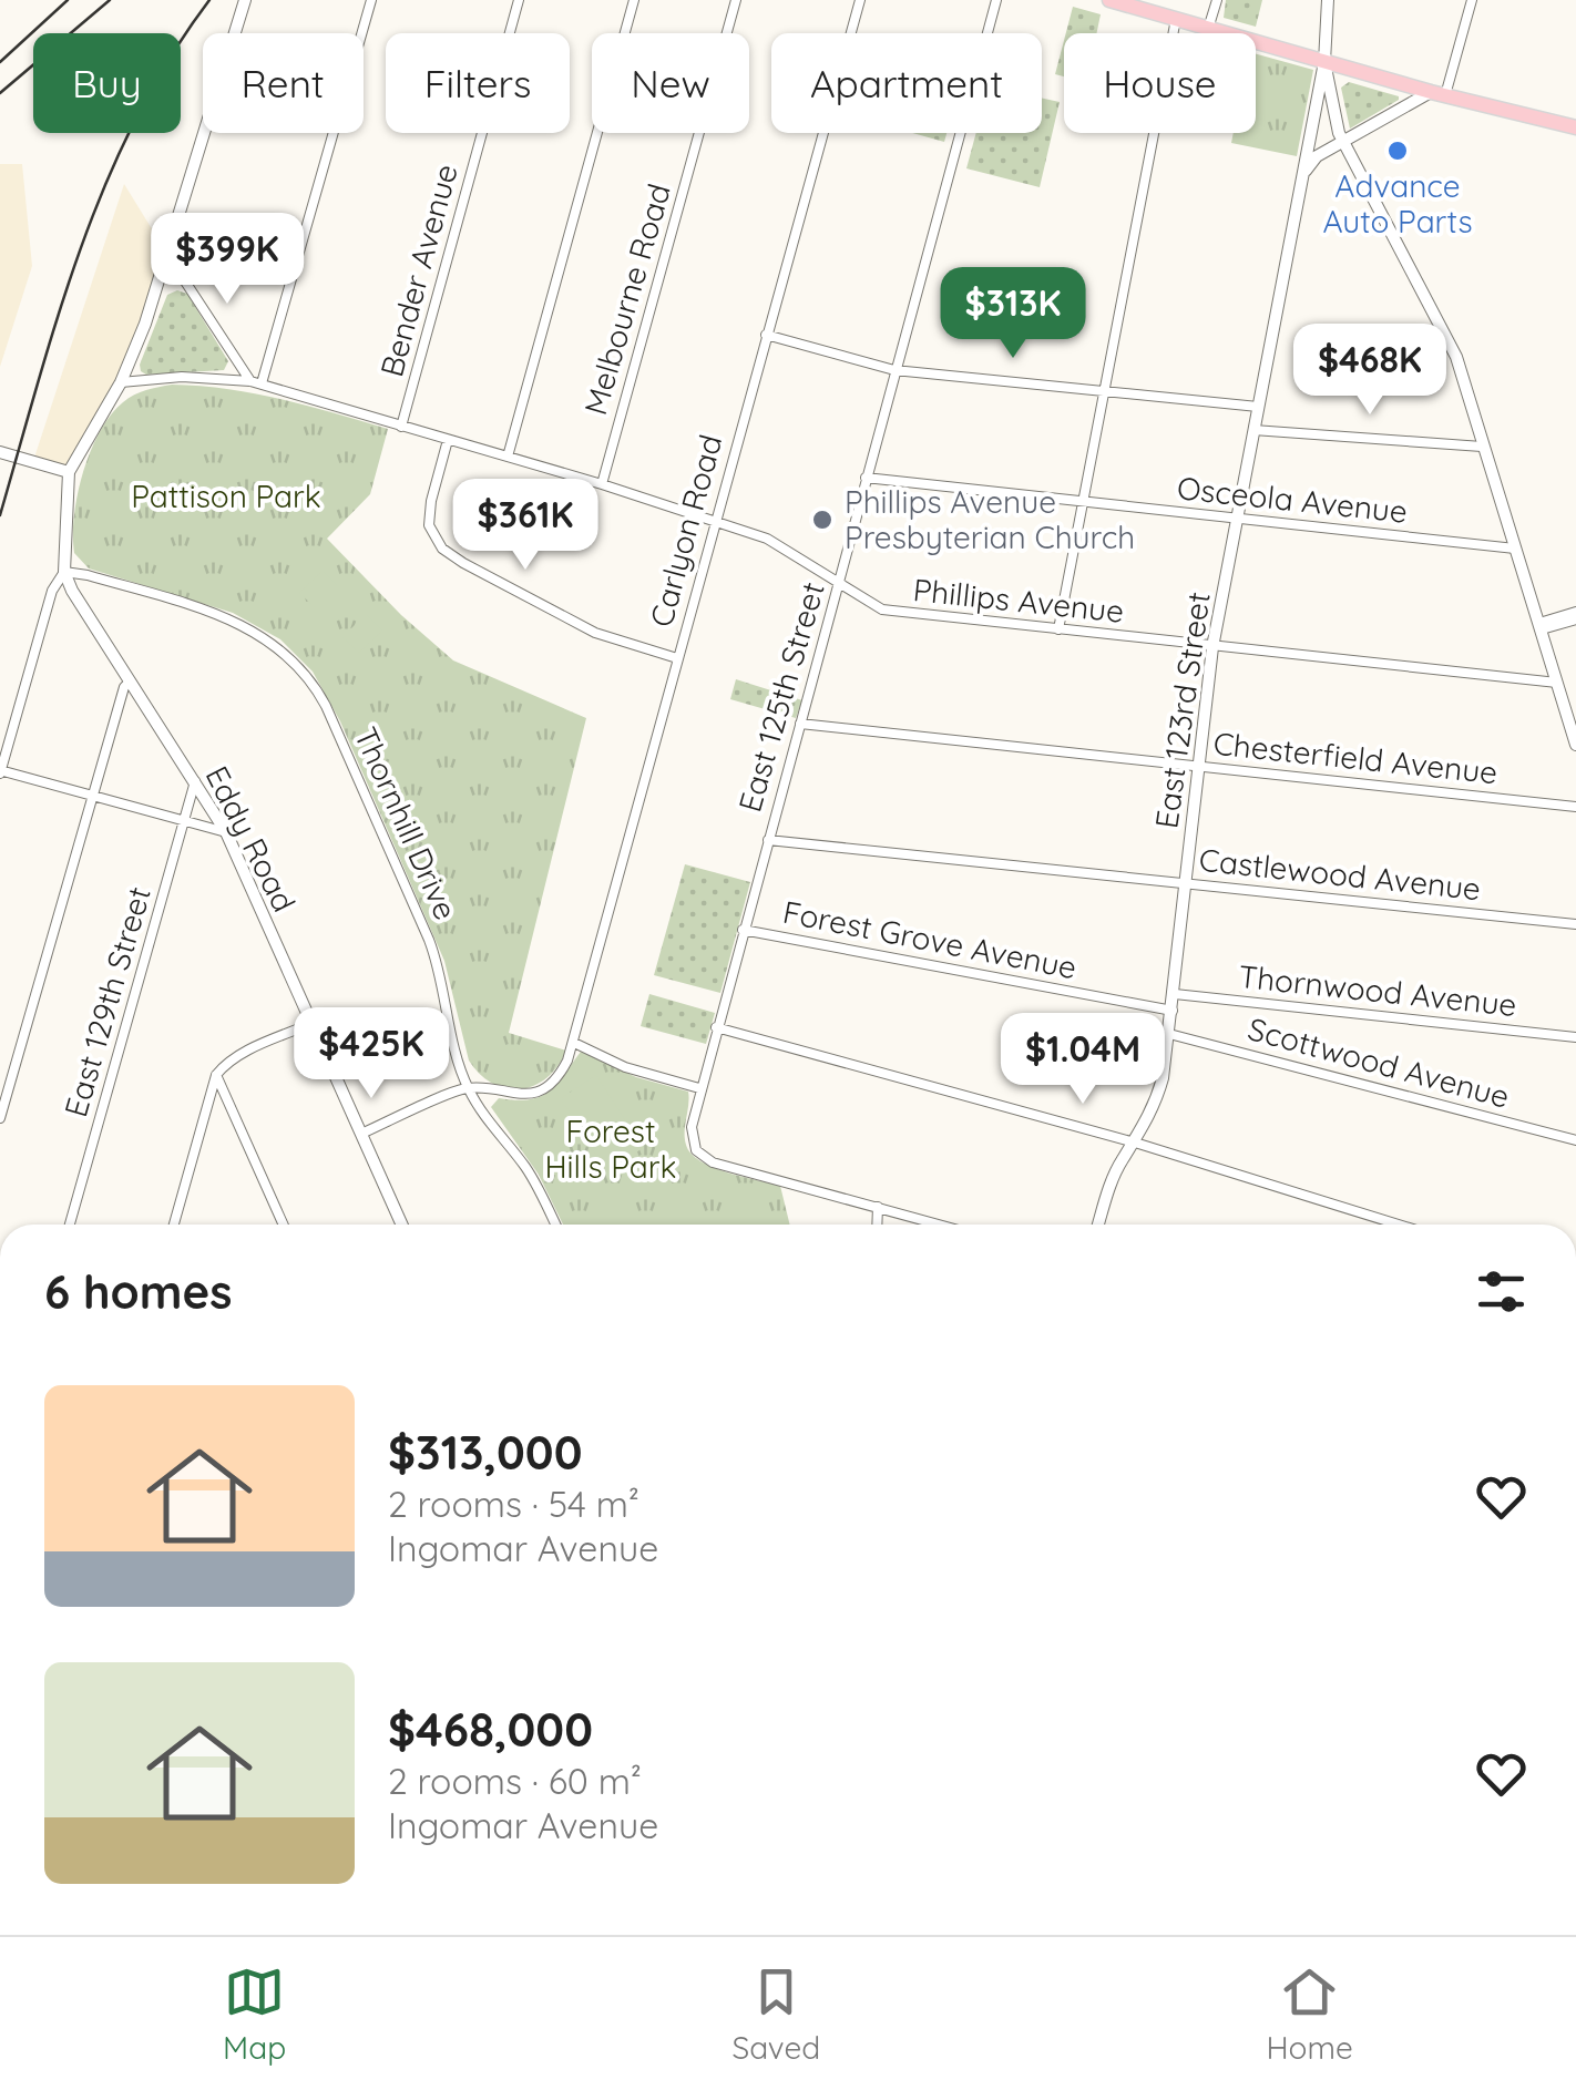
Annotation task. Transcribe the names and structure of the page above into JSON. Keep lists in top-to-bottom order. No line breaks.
{"streets":{"street":["Bender Avenue","Melbourne Road","Osceola Avenue","Carlyon Road","Phillips Avenue","East 125th Street","East 123rd Street","Chesterfield Avenue","Thornhill Drive","Eddy Road","Castlewood Avenue","Forest Grove Avenue","Thornwood Avenue","East 129th Street","Scottwood Avenue"]},"crossings":[["Bender Avenue","Phillips Avenue"],["Melbourne Road","Phillips Avenue"],["Osceola Avenue","East 125th Street"],["Osceola Avenue","East 123rd Street"],["Carlyon Road","Phillips Avenue"],["Carlyon Road","Thornhill Drive"],["Phillips Avenue","East 125th Street"],["Phillips Avenue","East 123rd Street"],["East 125th Street","Chesterfield Avenue"],["East 125th Street","Castlewood Avenue"],["East 125th Street","Forest Grove Avenue"],["East 123rd Street","Chesterfield Avenue"],["East 123rd Street","Castlewood Avenue"],["East 123rd Street","Forest Grove Avenue"],["East 123rd Street","Thornwood Avenue"],["East 123rd Street","Scottwood Avenue"],["Thornhill Drive","Eddy Road"],["Eddy Road","East 129th Street"]],"parks":["Pattison Park","Forest Hills Park"],"places":["Advance Auto Parts","Phillips Avenue Presbyterian Church"],"page":{"chip":["Buy","Rent","Filters","New","Apartment","House"],"price":["$399K","$313K","$468K","$361K","$425K","$1.04M"],"heading":"6 homes","list":[{"name":"$313,000","note":"2 rooms · 54 m² · Ingomar Avenue"},{"name":"$468,000","note":"2 rooms · 60 m² · Ingomar Avenue"}],"tabs":["Map","Saved","Home"]}}
